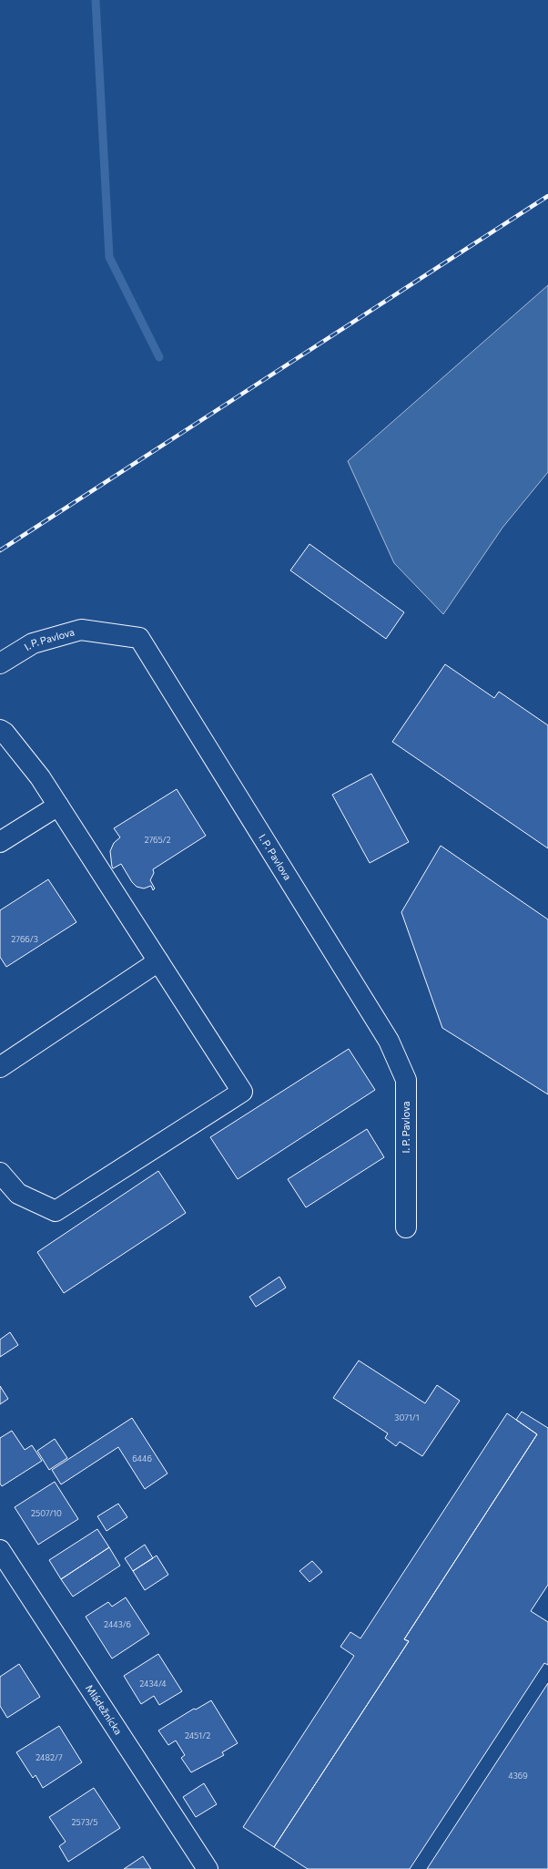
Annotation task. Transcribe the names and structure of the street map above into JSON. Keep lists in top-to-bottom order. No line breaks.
{"streets":{"street":["I. P. Pavlova","Mládežnícka"]},"house_numbers":["2765/2","2766/3","3071/1","6446","2507/10","2443/6","2434/4","2451/2","2482/7","4369","2573/5"]}
